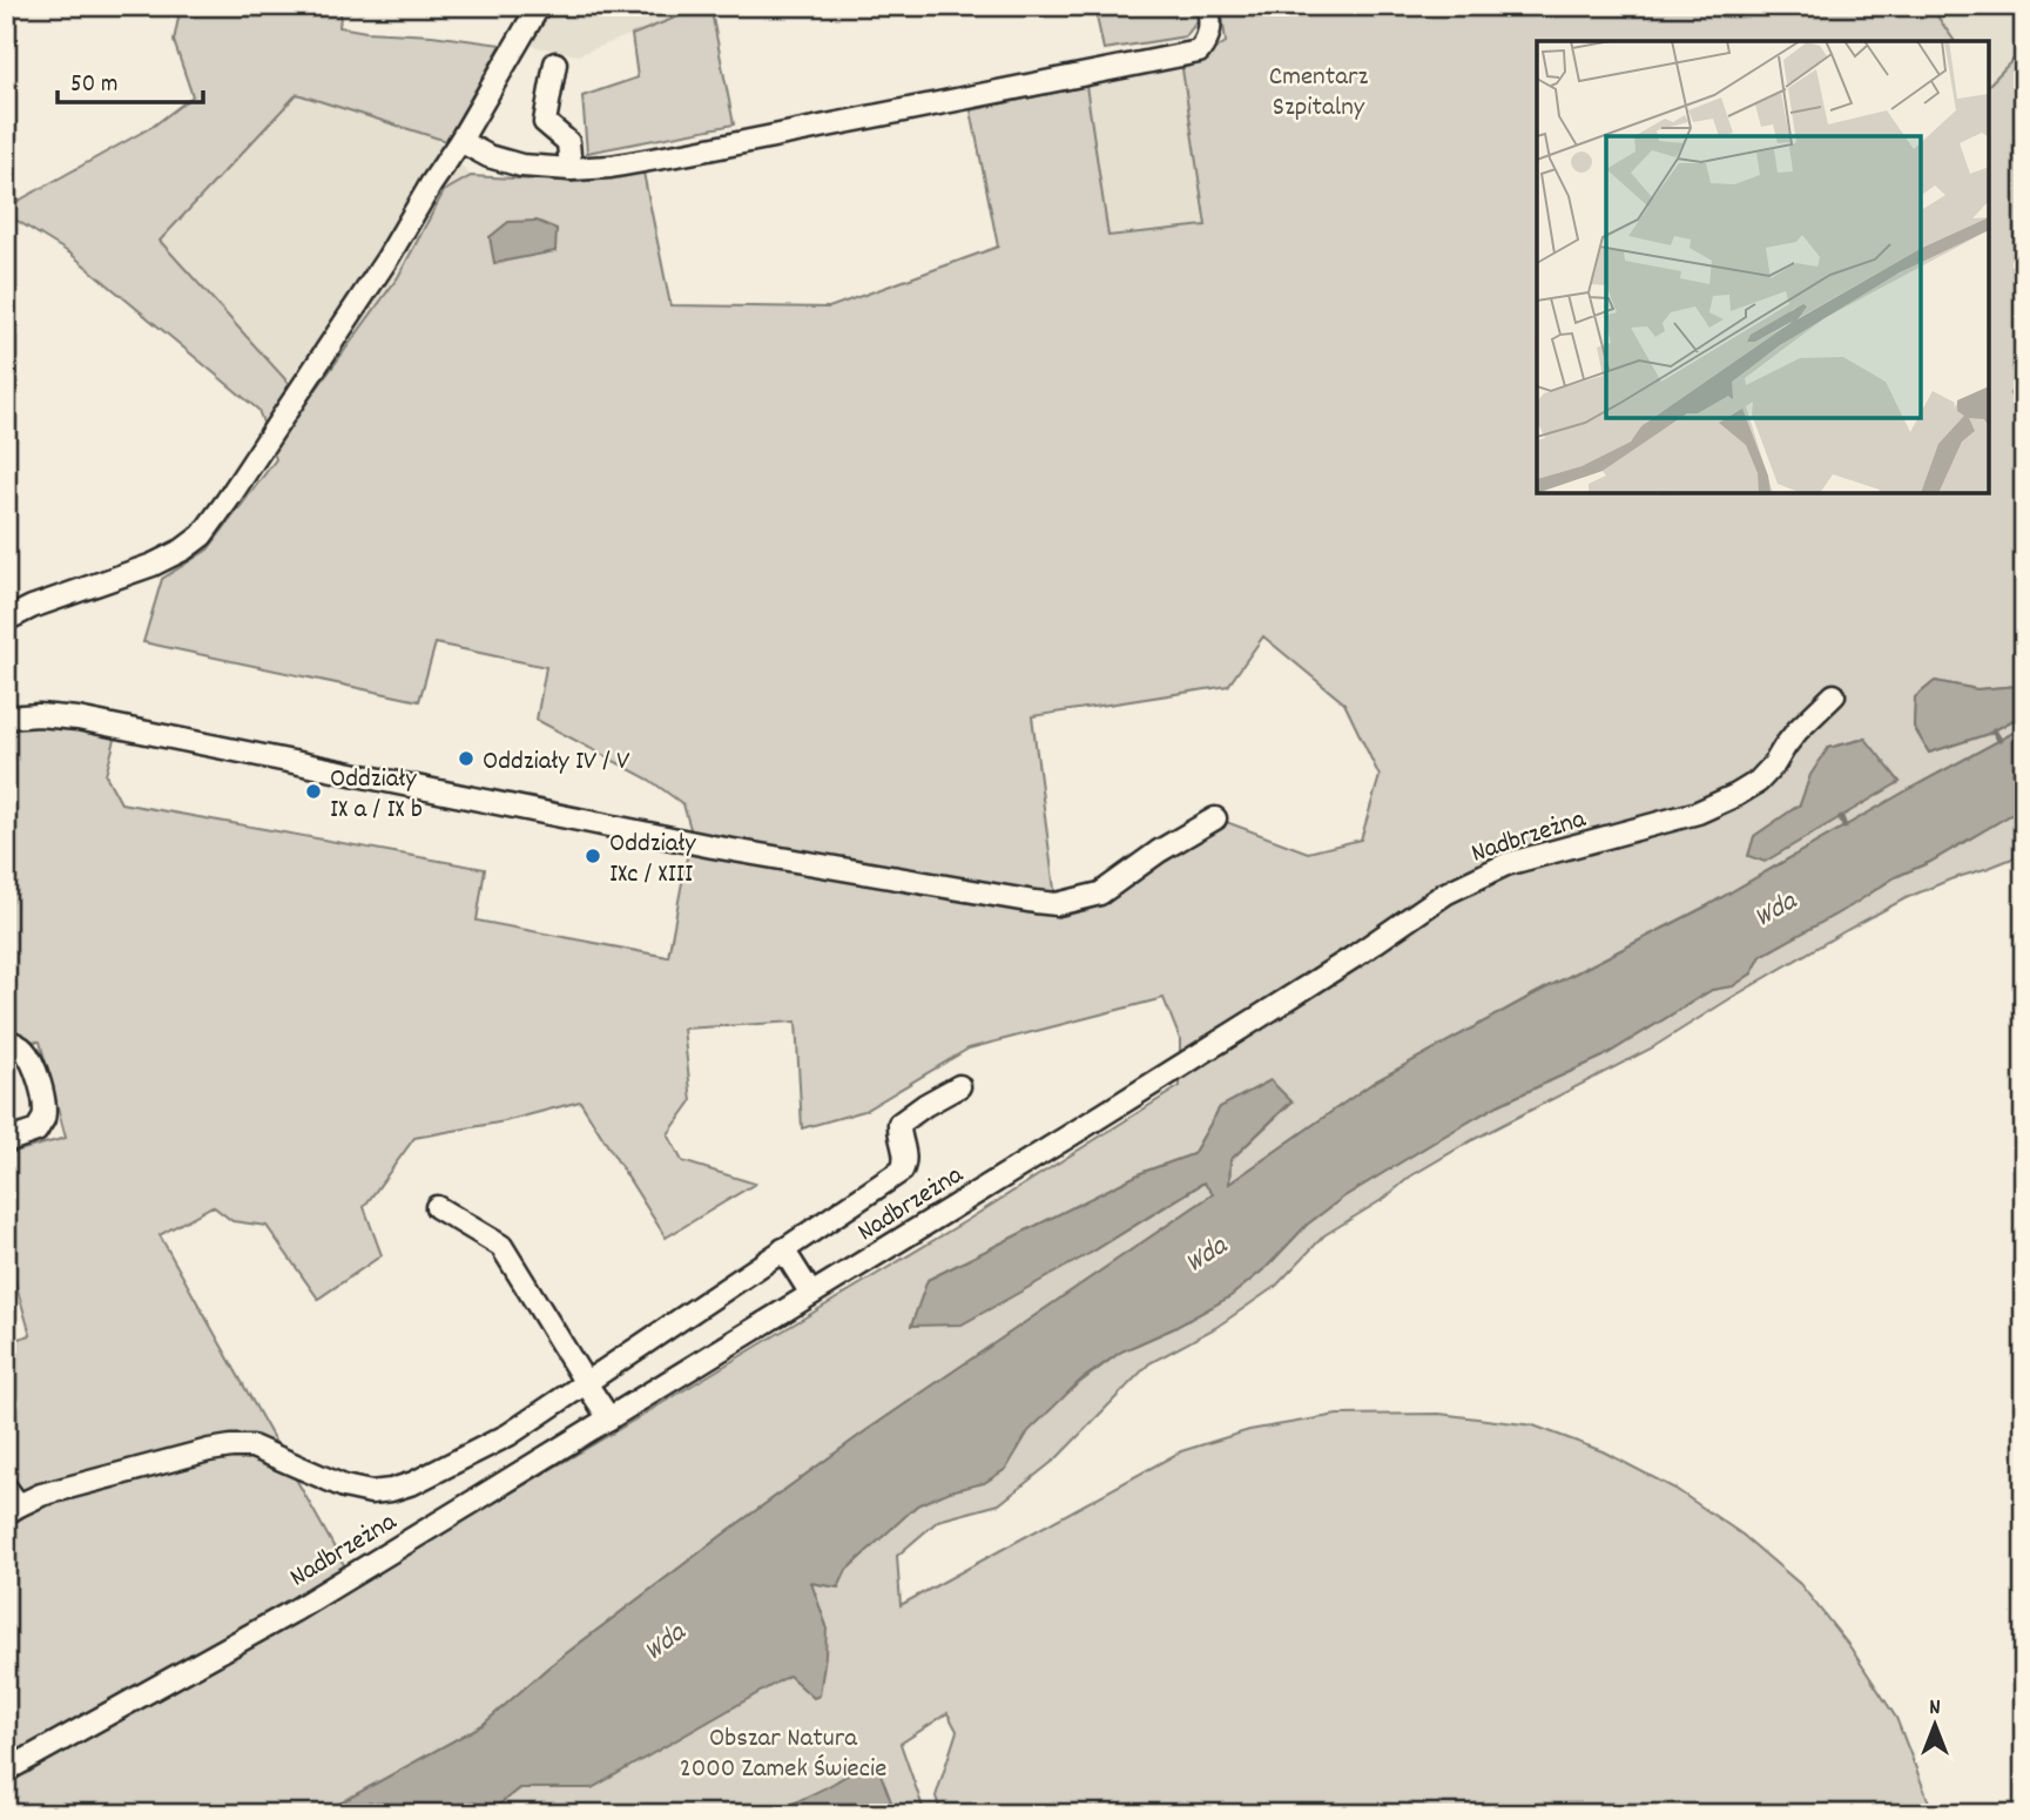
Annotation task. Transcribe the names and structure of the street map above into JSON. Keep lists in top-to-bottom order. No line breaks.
{"streets":{"street":["Nadbrzeżna"]},"water":["Wda"],"parks":["Cmentarz Szpitalny","Obszar Natura 2000 Zamek Świecie"],"places":["Oddziały IV / V","Oddziały IX a / IX b","Oddziały IXc / XIII"],"scale_bar":"50 m","north":"top"}
